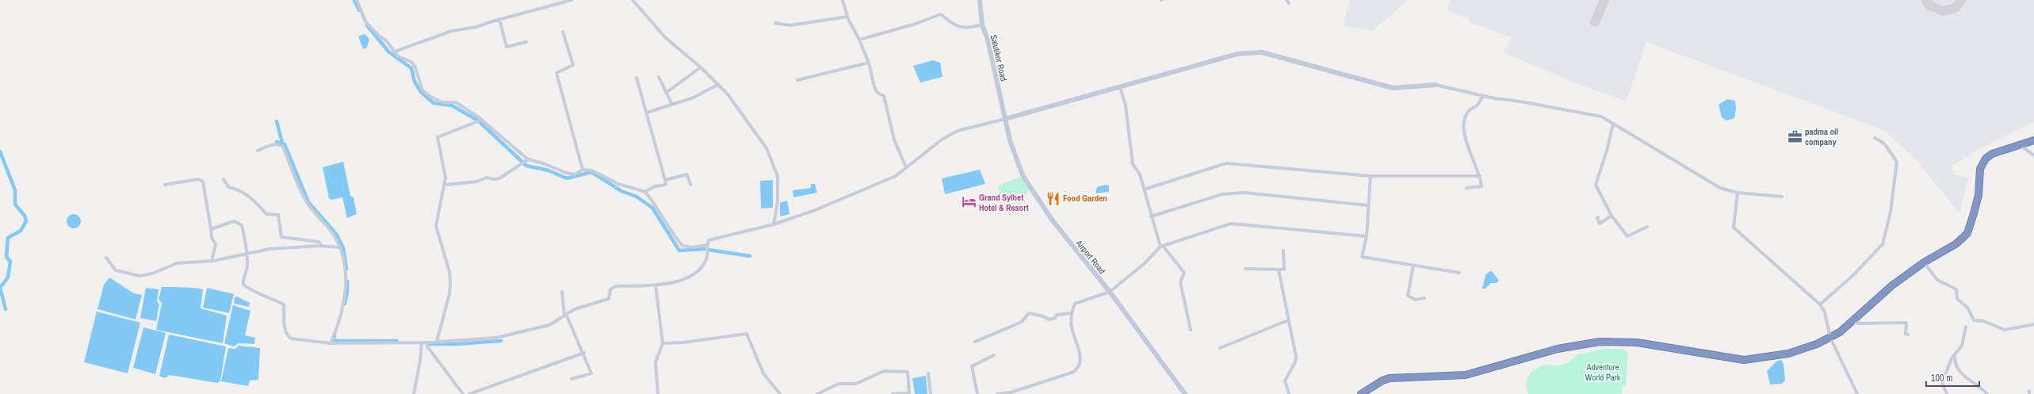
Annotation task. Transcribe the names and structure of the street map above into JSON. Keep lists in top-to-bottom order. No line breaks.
{"streets":{"main road":["Salutikor Road","Airport Road"]},"crossings":[["Salutikor Road","Airport Road"]],"parks":["Adventure World Park"],"places":{"office":["padma oil company"],"restaurant":["Food Garden"],"hotel":["Grand Sylhet Hotel & Resort"]},"scale_bar":"100 m"}
